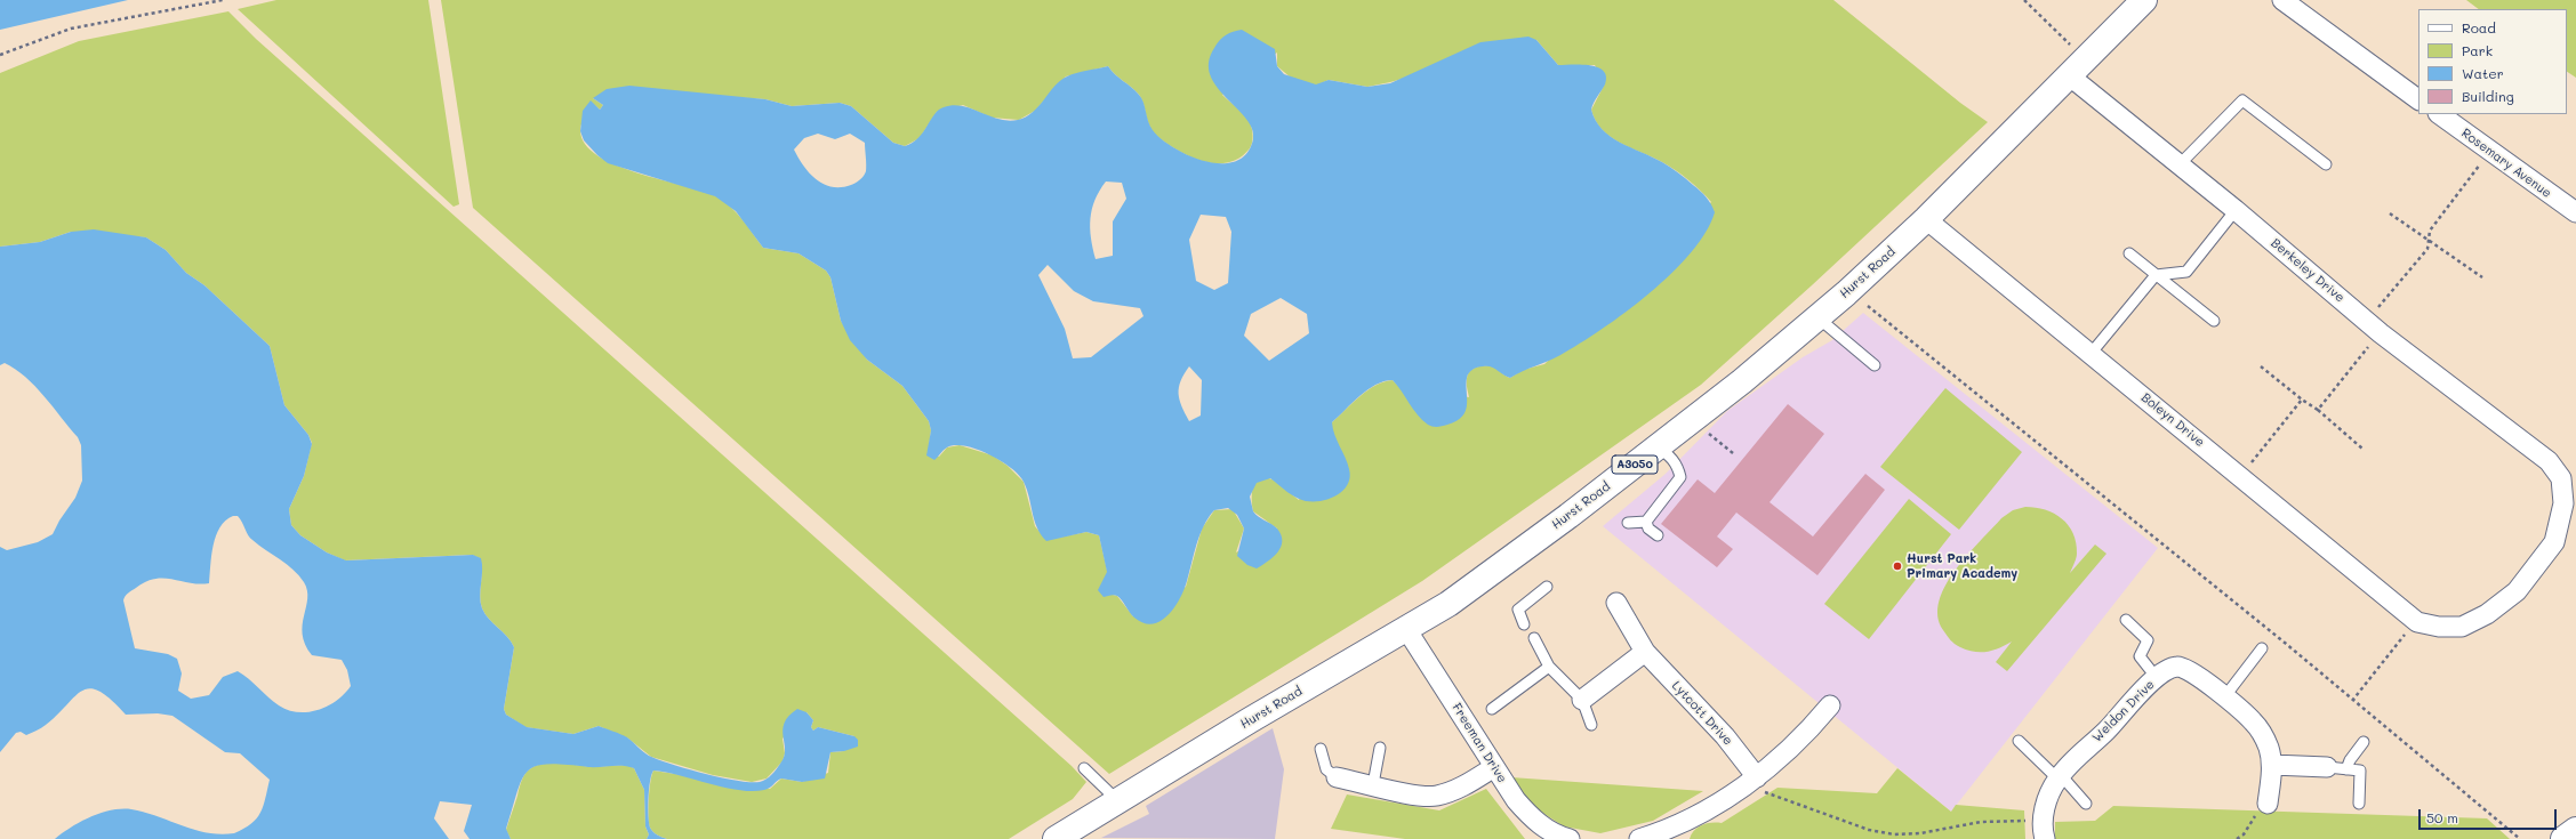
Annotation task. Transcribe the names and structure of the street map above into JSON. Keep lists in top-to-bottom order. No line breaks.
{"streets":{"main road":["Hurst Road","A3050"],"street":["Rosemary Avenue","Berkeley Drive","Boleyn Drive","Weldon Drive","Lytcott Drive","Freeman Drive"]},"crossings":[["Berkeley Drive","Hurst Road"],["Berkeley Drive","Boleyn Drive"],["Hurst Road","Boleyn Drive"],["Hurst Road","Freeman Drive"]],"places":["Hurst Park Primary Academy"],"legend":["Road","Park","Water","Building"],"scale_bar":"50 m"}
